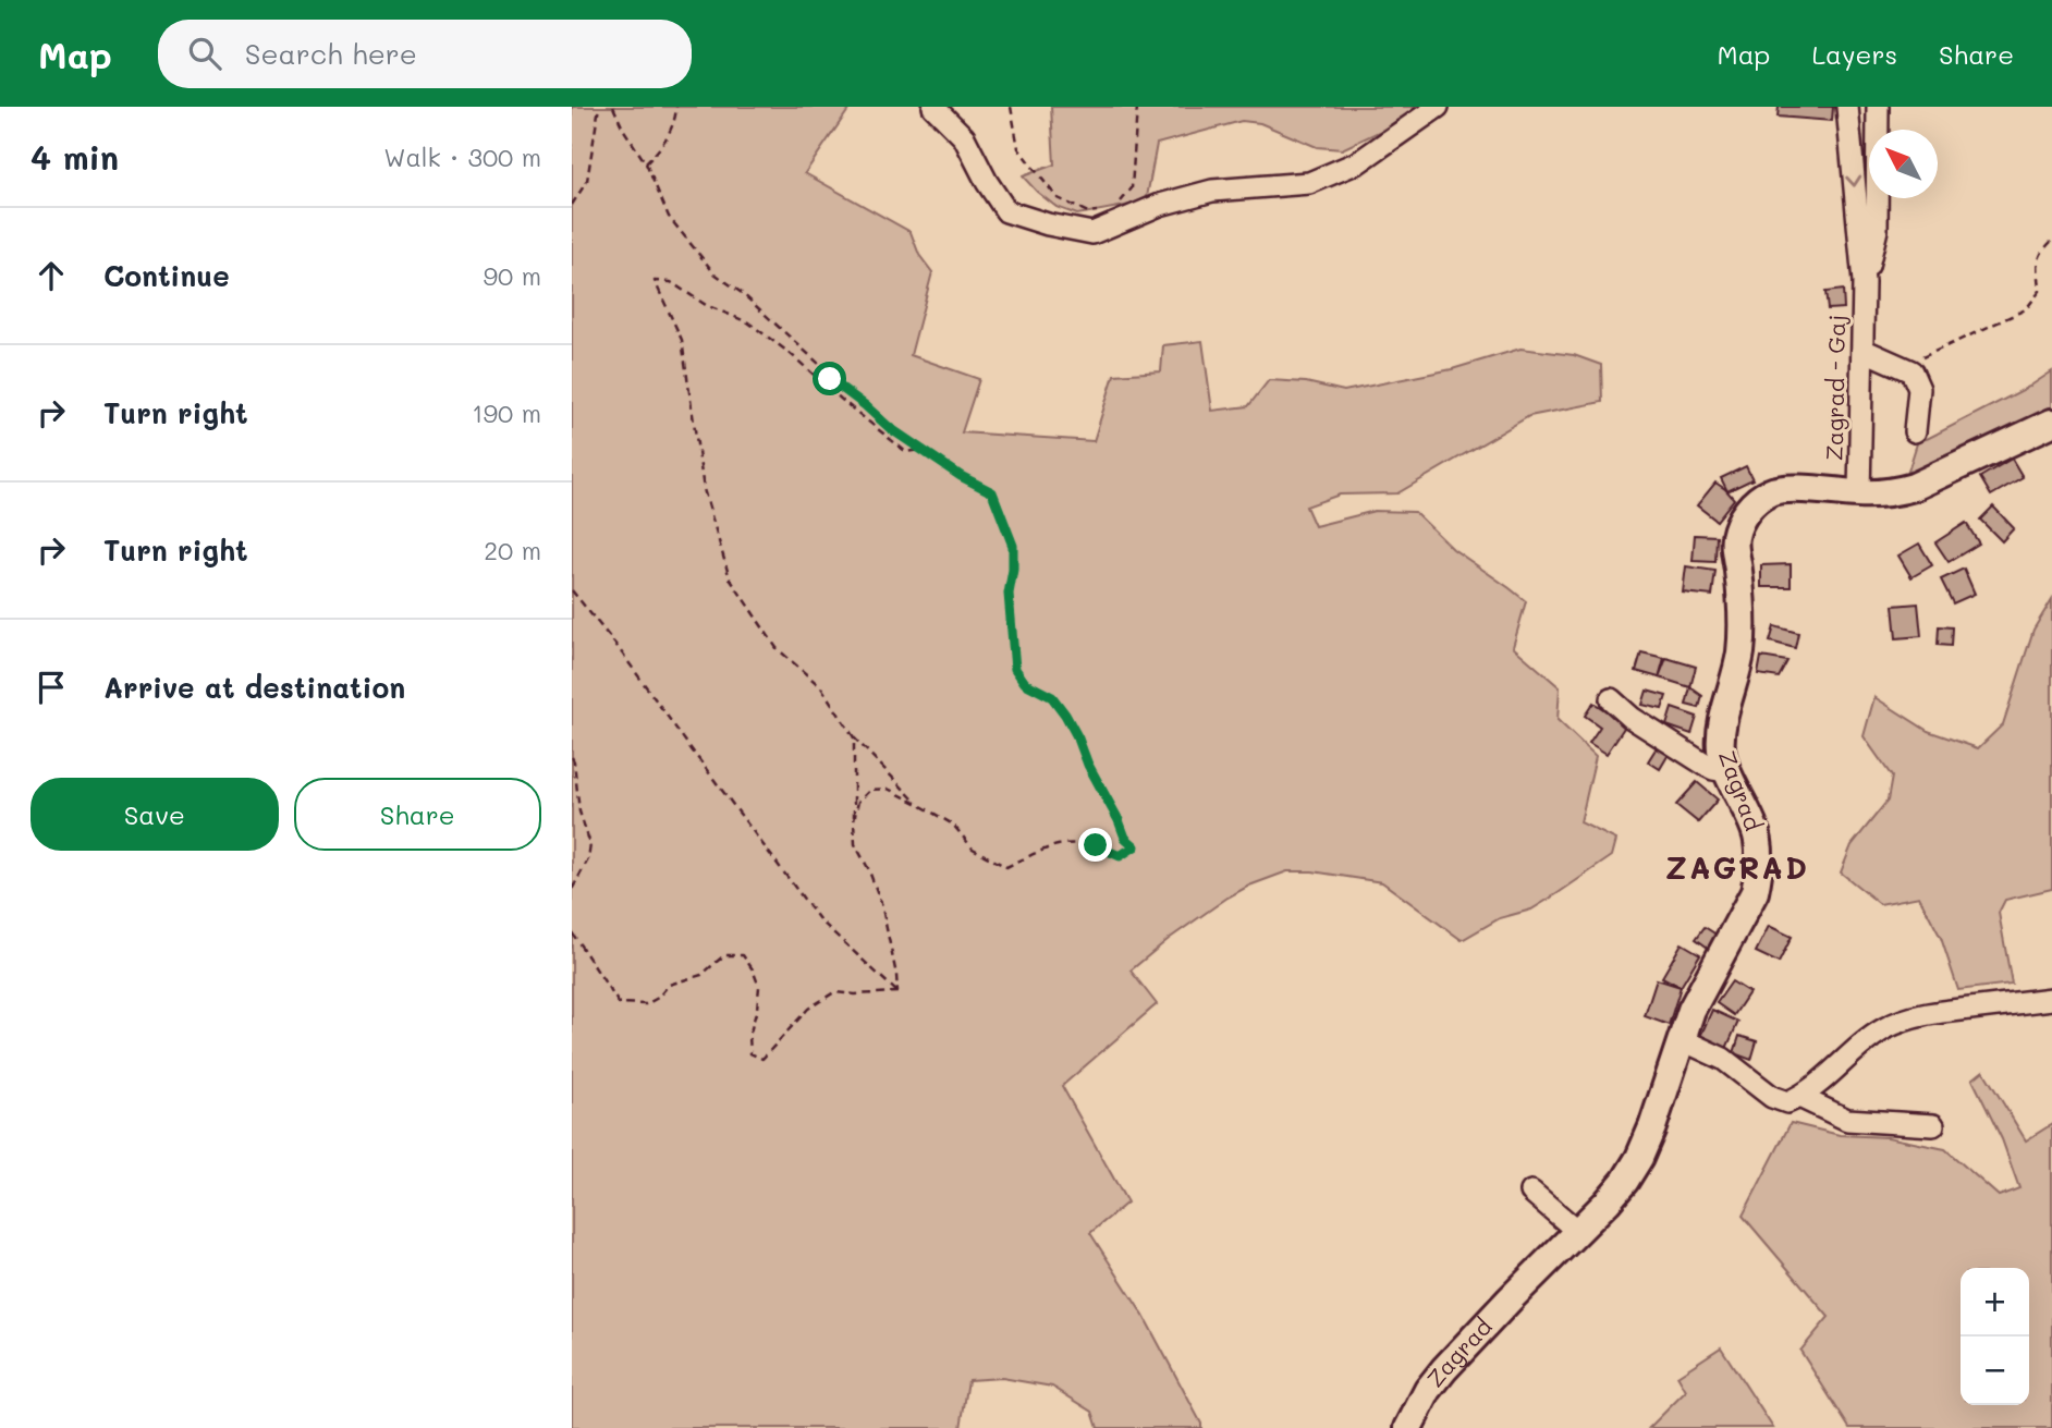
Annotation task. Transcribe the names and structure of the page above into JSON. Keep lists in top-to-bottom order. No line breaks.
{"streets":{"main road":["Zagrad"],"street":["Zagrad - Gaj"]},"crossings":[["Zagrad - Gaj","Zagrad"]],"districts":["ZAGRAD"],"north":"top left","page":{"header":"Map","search":"Search here","nav":["Map","Layers","Share"],"heading":["4 min","Walk · 300 m"],"list":[["Continue","90 m"],["Turn right","190 m"],["Turn right","20 m"],"Arrive at destination"],"buttons":["Save","Share"],"map_buttons":["+","−"]}}
